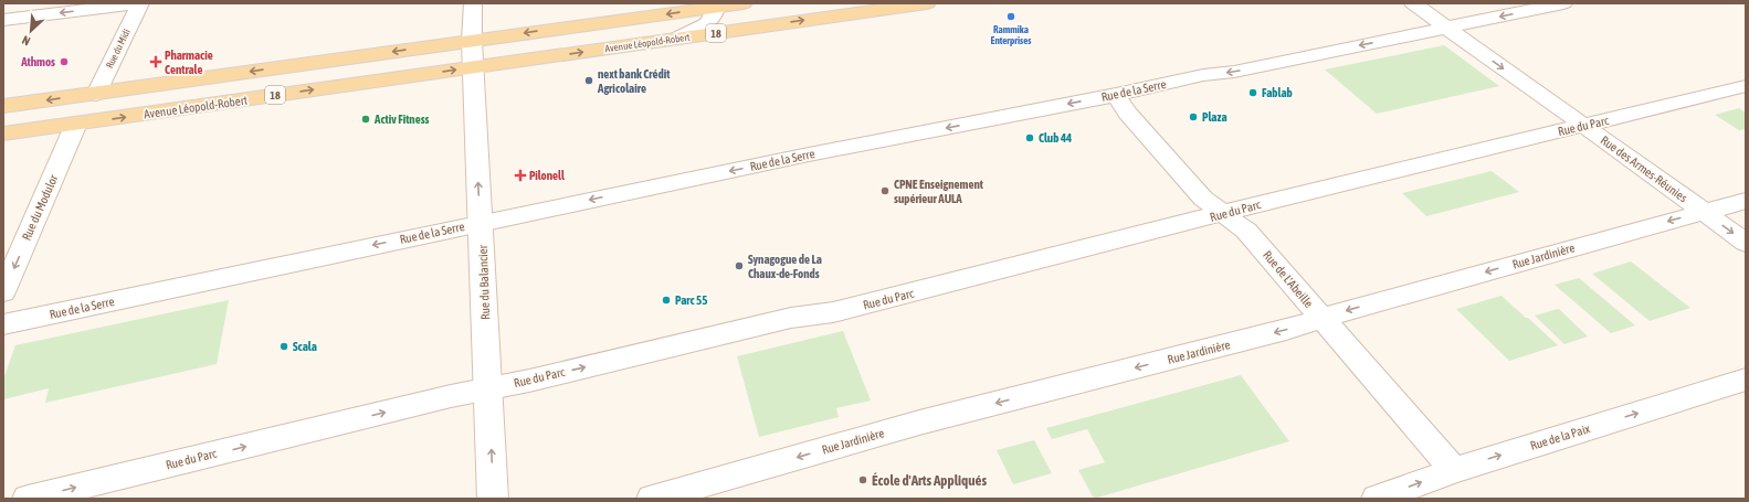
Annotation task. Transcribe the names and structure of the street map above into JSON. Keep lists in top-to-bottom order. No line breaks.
{"streets":{"main road":["18","Avenue Léopold-Robert"],"street":["Rue du Midi","Rue de la Serre","Rue du Parc","Rue des Armes-Réunies","Rue du Modulor","Rue Jardinière","Rue de L'Abeille","Rue du Balancier","Rue de la Paix"]},"crossings":[["18","Rue du Midi"],["Avenue Léopold-Robert","Rue du Modulor"],["Avenue Léopold-Robert","Rue du Balancier"],["Rue de la Serre","Rue des Armes-Réunies"],["Rue de la Serre","Rue de L'Abeille"],["Rue de la Serre","Rue du Balancier"],["Rue du Parc","Rue des Armes-Réunies"],["Rue du Parc","Rue de L'Abeille"],["Rue du Parc","Rue du Balancier"],["Rue des Armes-Réunies","Rue Jardinière"],["Rue Jardinière","Rue de L'Abeille"],["Rue de L'Abeille","Rue de la Paix"]],"one_way":["Rue de la Serre","Rue du Parc","Rue des Armes-Réunies","Rue du Modulor","Rue Jardinière","Rue du Balancier","Rue de la Paix"],"places":{"other":["Rammika Enterprises","Athmos","next bank Crédit Agricolaire","Fablab","Plaza","Activ Fitness","Club 44","CPNE Enseignement supérieur AULA","Synagogue de La Chaux-de-Fonds","Parc 55","Scala","École d'Arts Appliqués"],"health":["Pharmacie Centrale","Pilonell"]},"north":"bottom left"}
